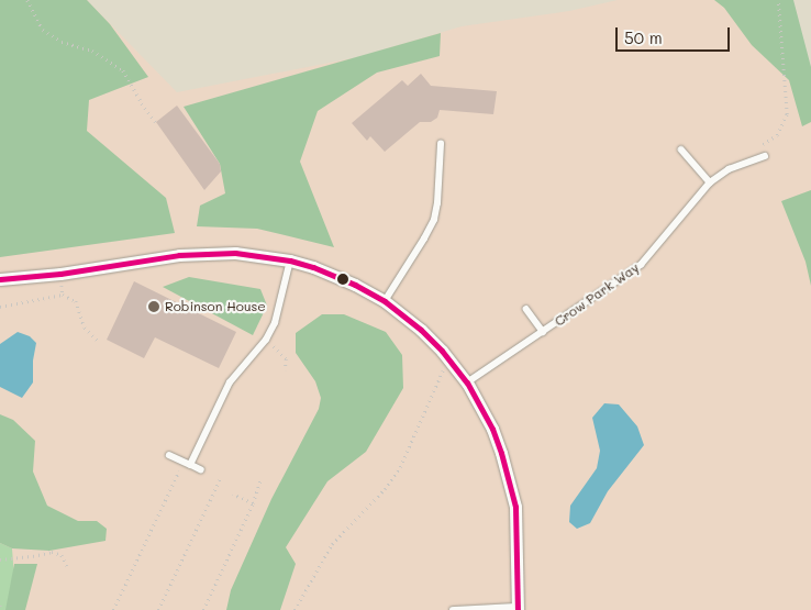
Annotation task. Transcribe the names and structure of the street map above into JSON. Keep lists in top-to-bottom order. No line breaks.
{"streets":{"lane":["Crow Park Way"]},"places":["Robinson House"],"scale_bar":"50 m"}
